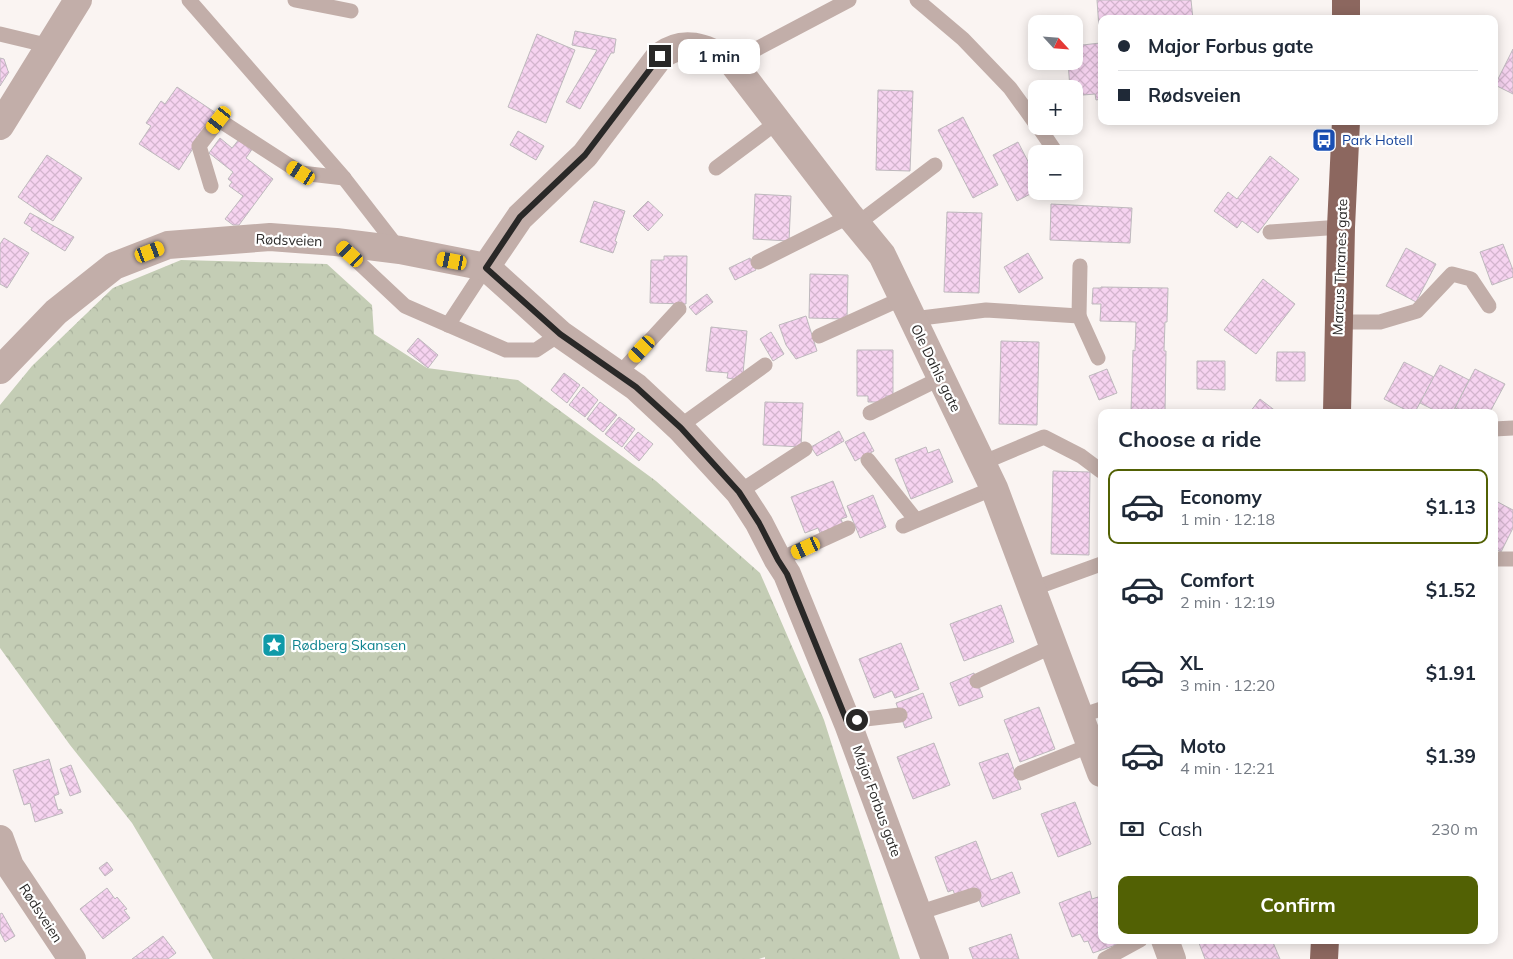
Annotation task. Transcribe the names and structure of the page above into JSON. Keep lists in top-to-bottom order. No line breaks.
{"streets":{"highway":["Marcus Thranes gate"],"street":["Rødsveien","Ole Dahls gate","Major Forbus gate"]},"crossings":[["Rødsveien","Ole Dahls gate"],["Rødsveien","Major Forbus gate"],["Ole Dahls gate","Major Forbus gate"]],"places":{"bus stop":["Park Hotell"],"place":["Rødberg Skansen"]},"north":"bottom right","page":{"map_buttons":["+","−"],"banner":["Major Forbus gate","Rødsveien"],"bubble":"1 min","heading":"Choose a ride","list":[{"name":"Economy","note":"1 min · 12:18","value":"$1.13"},{"name":"Comfort","note":"2 min · 12:19","value":"$1.52"},{"name":"XL","note":"3 min · 12:20","value":"$1.91"},{"name":"Moto","note":"4 min · 12:21","value":"$1.39"}],"pay":["Cash","230 m"],"buttons":"Confirm"}}
